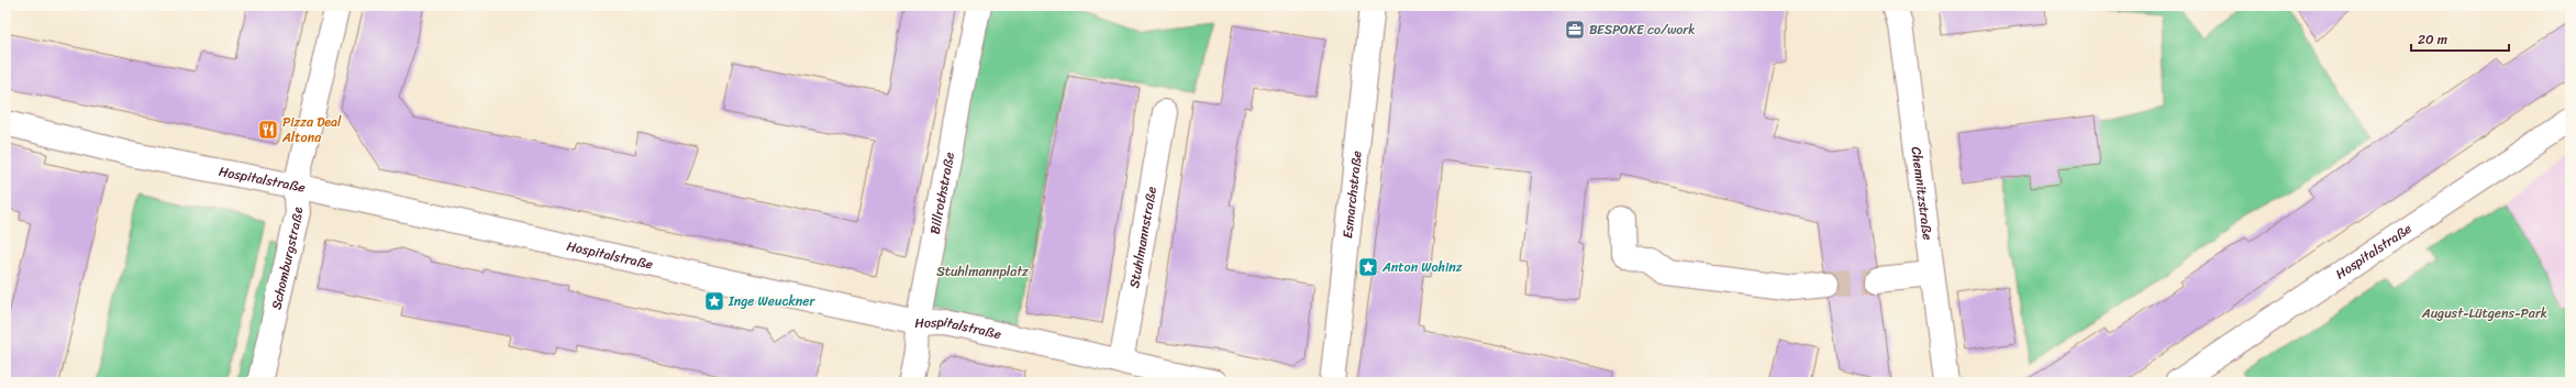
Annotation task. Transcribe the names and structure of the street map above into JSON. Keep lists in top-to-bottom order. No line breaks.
{"streets":{"street":["Hospitalstraße","Billrothstraße","Esmarchstraße","Chemnitzstraße","Stuhlmannstraße","Schomburgstraße"]},"crossings":[["Hospitalstraße","Billrothstraße"],["Hospitalstraße","Stuhlmannstraße"],["Hospitalstraße","Schomburgstraße"]],"parks":["Stuhlmannplatz","August-Lütgens-Park"],"places":{"office":["BESPOKE co/work"],"restaurant":["Pizza Deal Altona"],"place":["Anton Wohinz","Inge Weuckner"]},"scale_bar":"20 m"}
